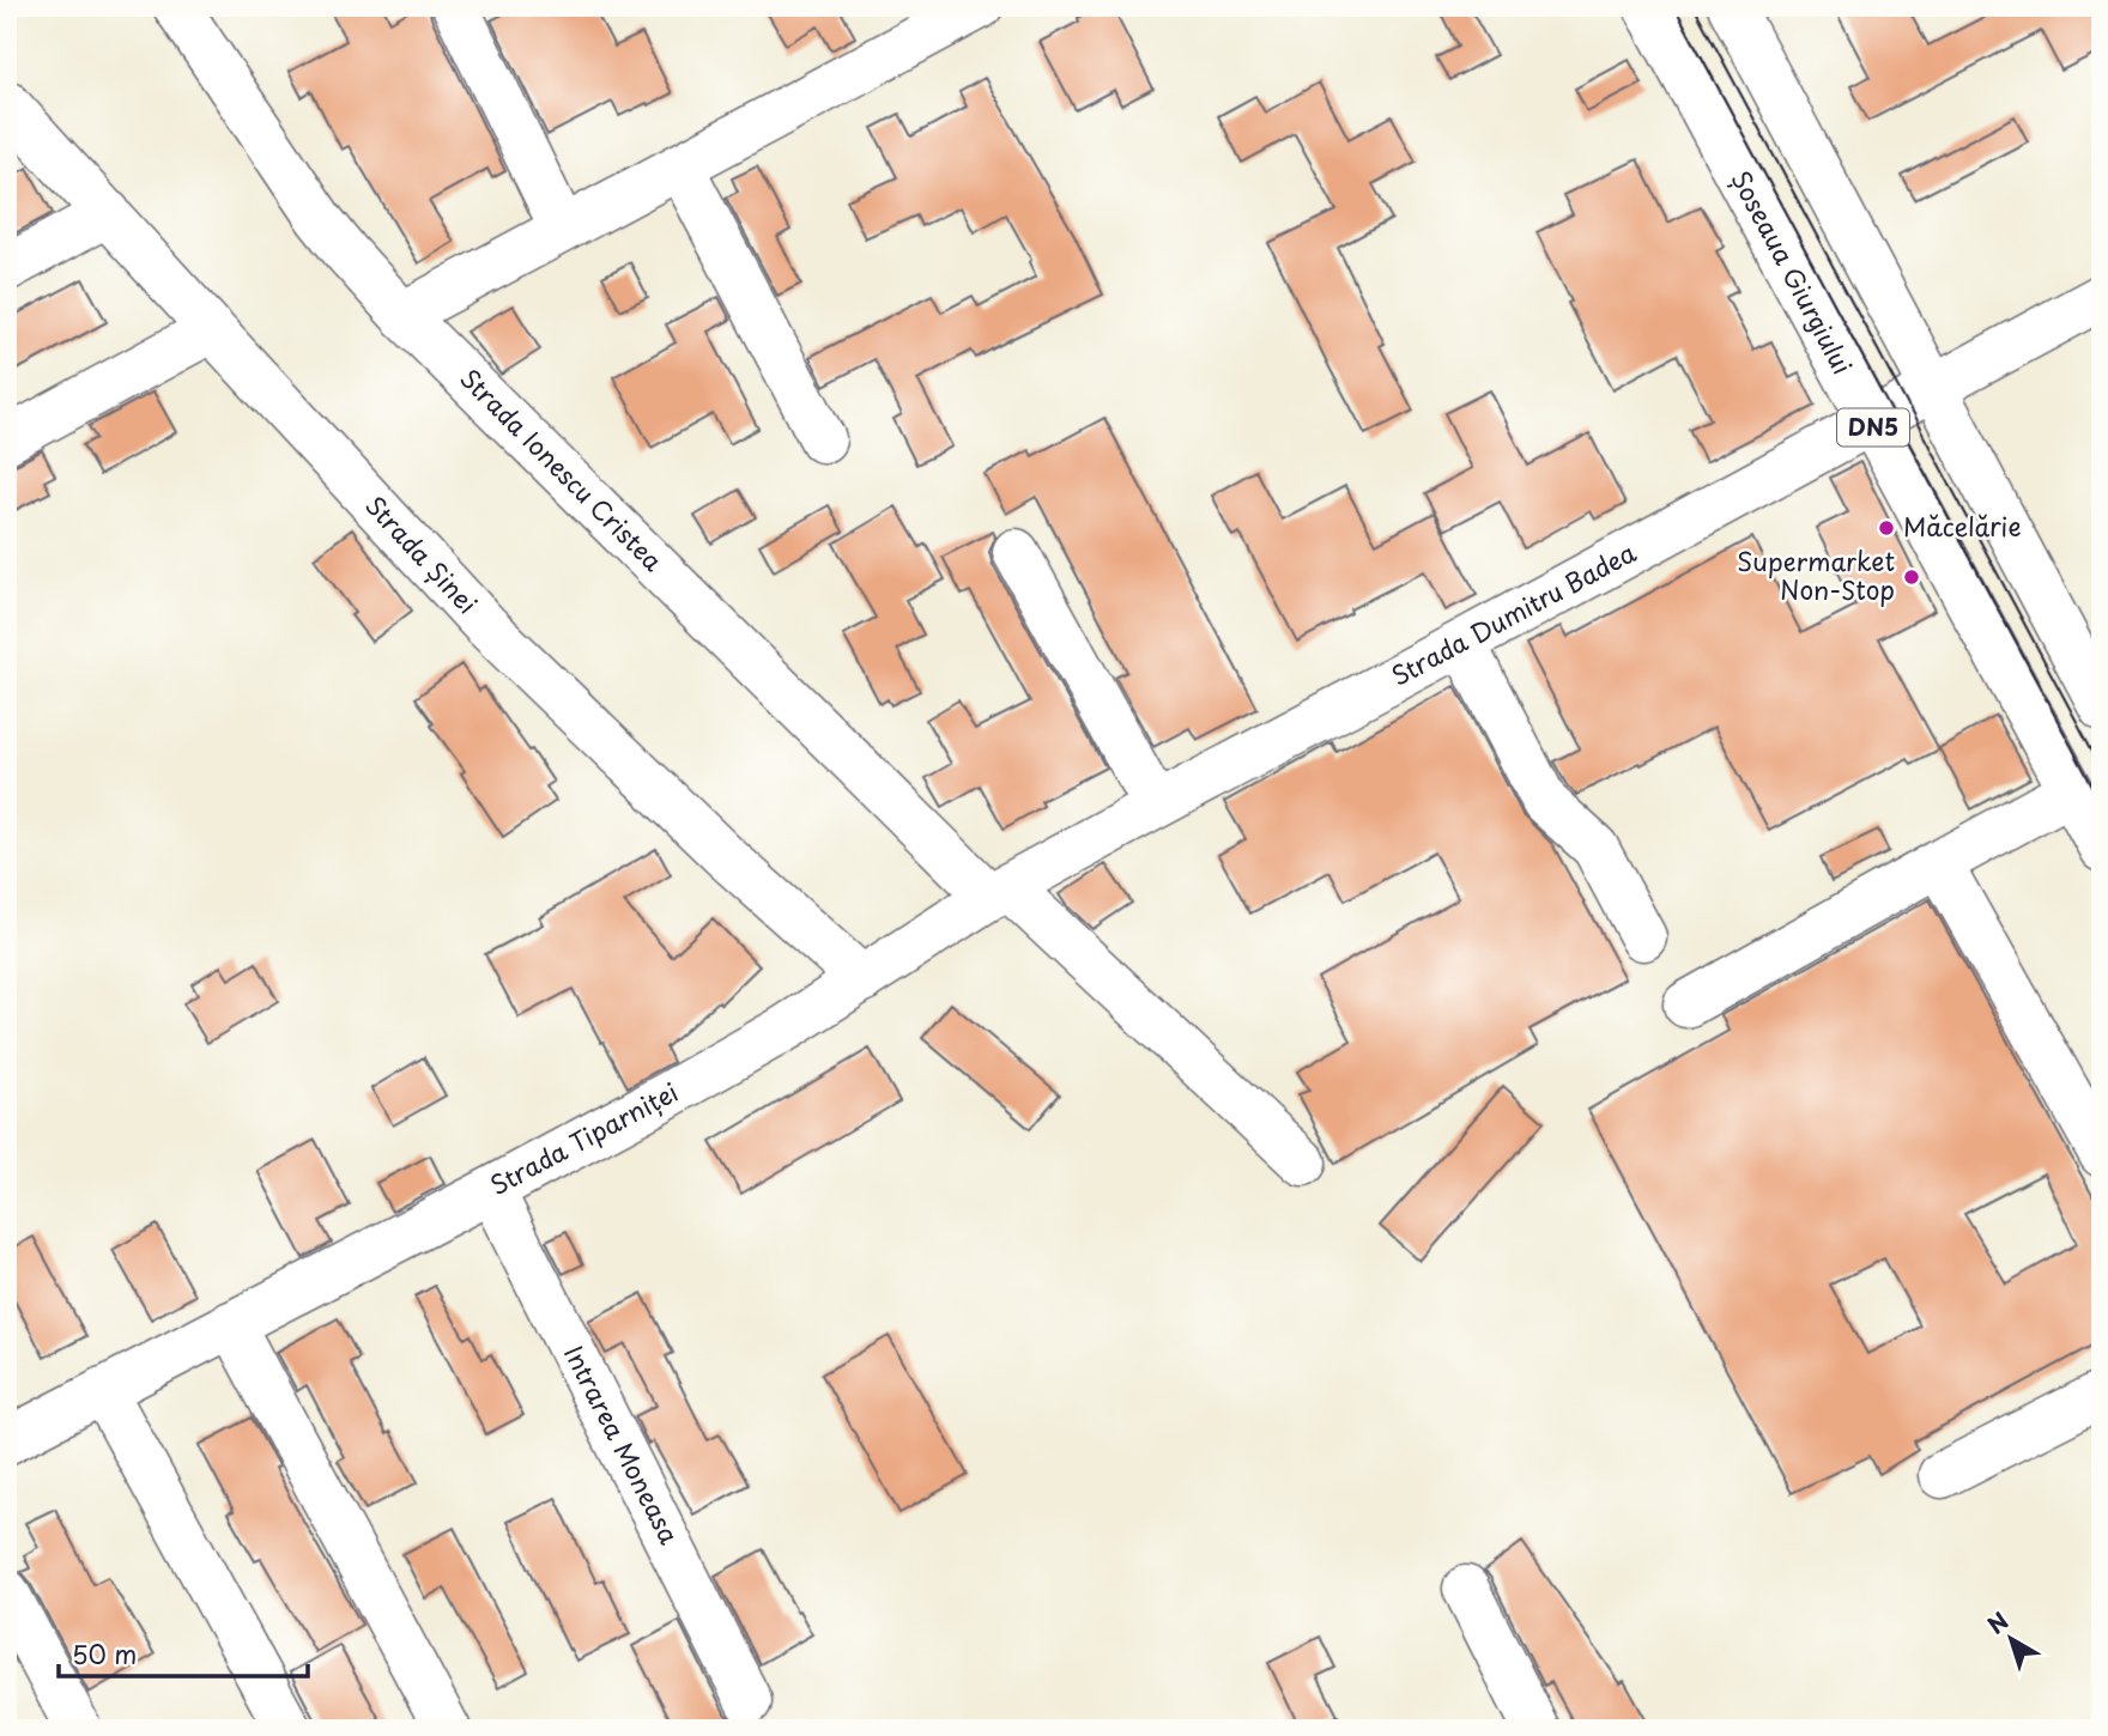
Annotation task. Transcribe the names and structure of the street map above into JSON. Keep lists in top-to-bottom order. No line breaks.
{"streets":{"street":["Șoseaua Giurgiului","DN5","Strada Ionescu Cristea","Strada Șinei","Strada Dumitru Badea","Strada Tiparniței","Intrarea Moneasa"]},"crossings":[["Șoseaua Giurgiului","Strada Dumitru Badea"],["DN5","Strada Dumitru Badea"],["Strada Ionescu Cristea","Strada Dumitru Badea"],["Strada Șinei","Strada Tiparniței"],["Strada Dumitru Badea","Strada Tiparniței"],["Strada Tiparniței","Intrarea Moneasa"]],"places":["Măcelărie","Supermarket Non-Stop"],"scale_bar":"50 m","north":"top left"}
